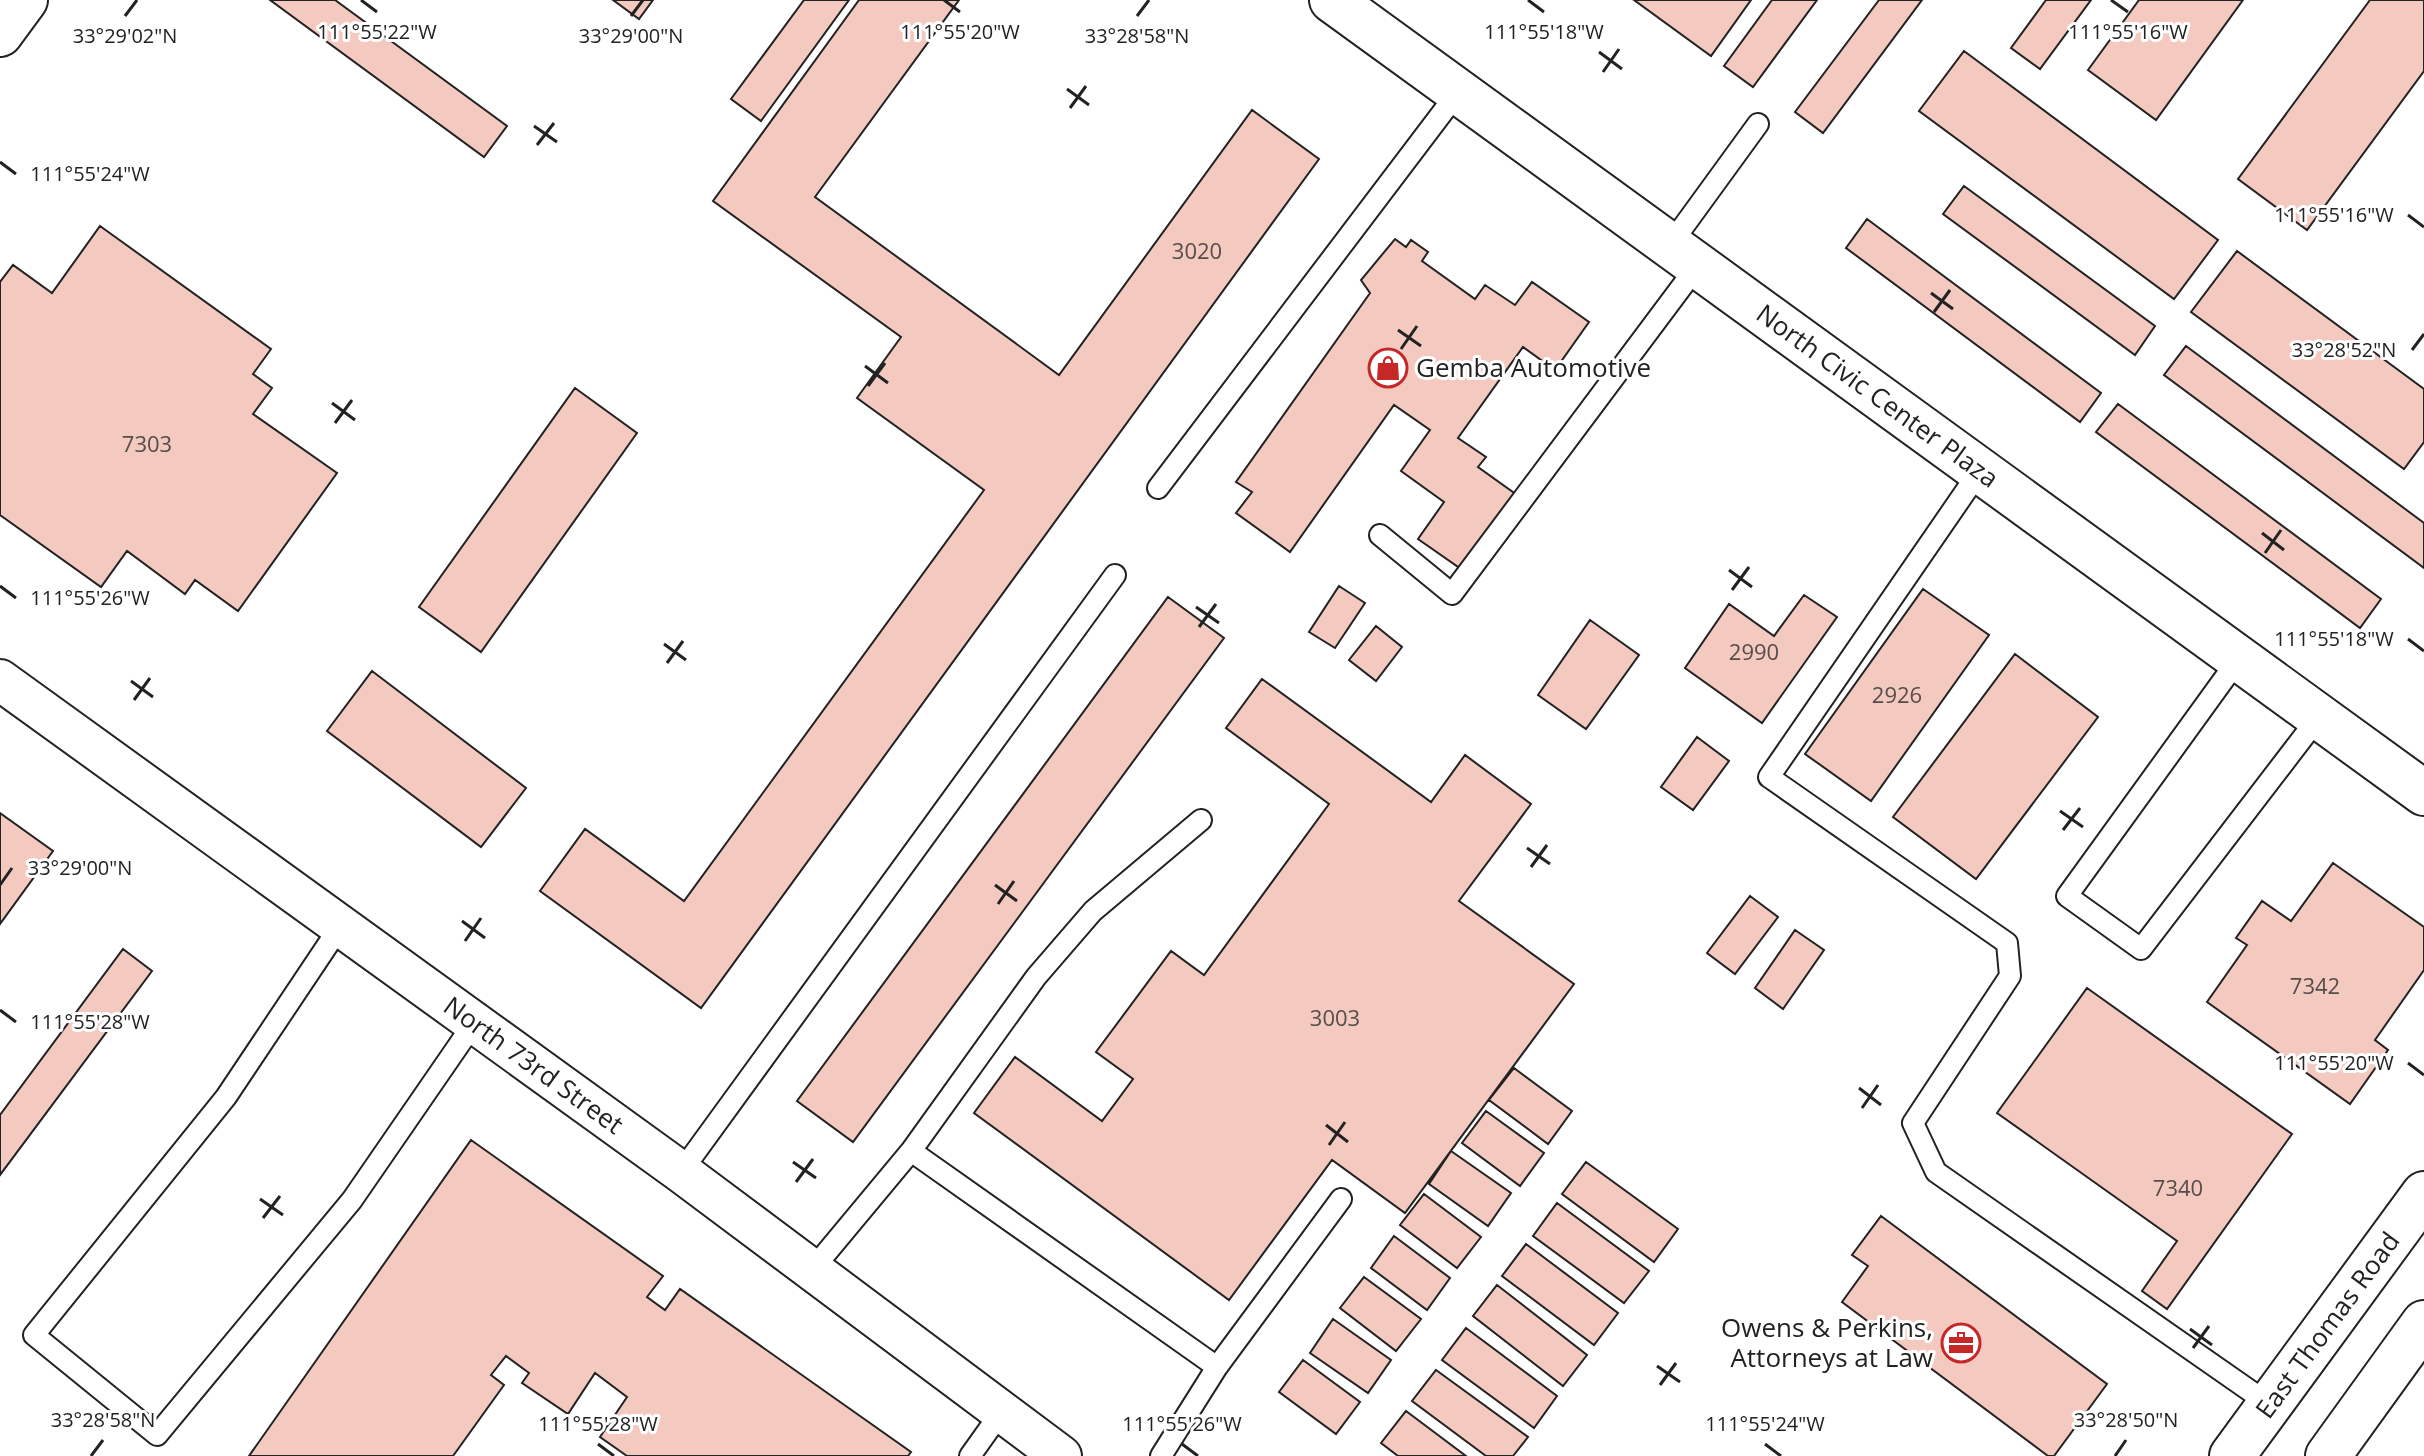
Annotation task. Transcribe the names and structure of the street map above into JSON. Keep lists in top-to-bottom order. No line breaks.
{"streets":{"street":["North Civic Center Plaza","North 73rd Street","East Thomas Road"]},"places":{"shop":["Gemba Automotive"],"office":["Owens & Perkins, Attorneys at Law"]},"house_numbers":["3020","7303","2990","2926","7342","3003","7340"],"coordinates":["111°55'18\"W","111°55'22\"W","111°55'20\"W","111°55'16\"W","33°29'02\"N","33°29'00\"N","33°28'58\"N","111°55'24\"W","33°28'52\"N","111°55'26\"W","111°55'28\"W","33°28'50\"N"]}
